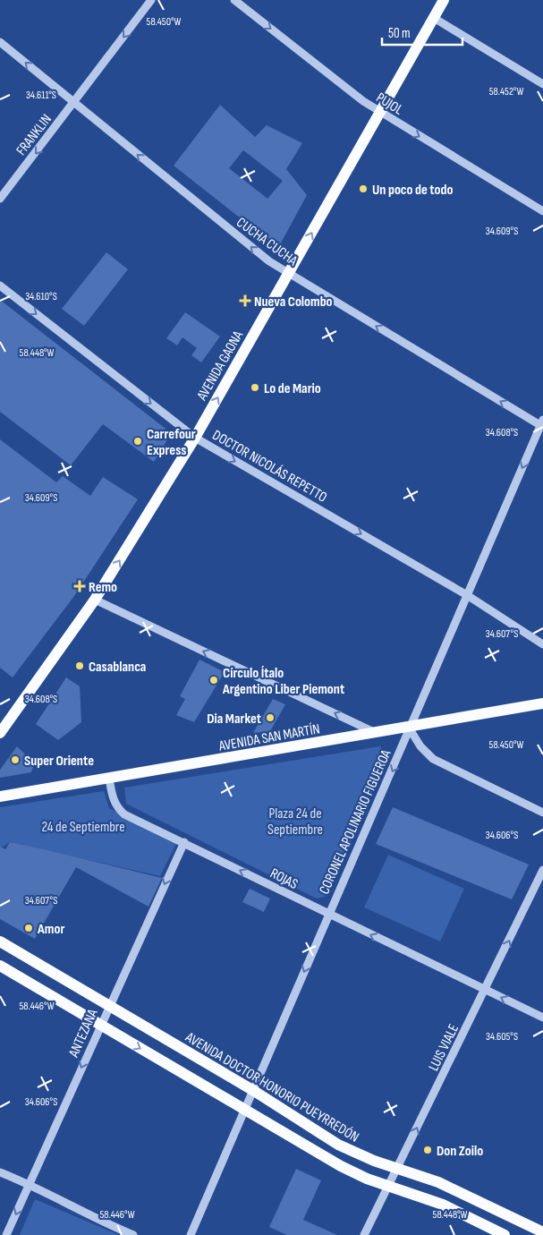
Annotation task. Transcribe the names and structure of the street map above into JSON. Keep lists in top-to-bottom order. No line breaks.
{"streets":{"main road":["AVENIDA GAONA","AVENIDA SAN MARTÍN","AVENIDA DOCTOR HONORIO PUEYRREDÓN"],"street":["PUJOL","FRANKLIN","CUCHA CUCHA","DOCTOR NICOLÁS REPETTO","CORONEL APOLINARIO FIGUEROA","ROJAS","ANTEZANA","LUIS VIALE"]},"crossings":[["PUJOL","AVENIDA GAONA"],["FRANKLIN","CUCHA CUCHA"],["CUCHA CUCHA","AVENIDA GAONA"],["CUCHA CUCHA","CORONEL APOLINARIO FIGUEROA"],["AVENIDA GAONA","DOCTOR NICOLÁS REPETTO"],["DOCTOR NICOLÁS REPETTO","CORONEL APOLINARIO FIGUEROA"],["AVENIDA SAN MARTÍN","CORONEL APOLINARIO FIGUEROA"],["AVENIDA SAN MARTÍN","ROJAS"],["CORONEL APOLINARIO FIGUEROA","ROJAS"],["CORONEL APOLINARIO FIGUEROA","AVENIDA DOCTOR HONORIO PUEYRREDÓN"],["ROJAS","ANTEZANA"],["ROJAS","LUIS VIALE"],["ANTEZANA","AVENIDA DOCTOR HONORIO PUEYRREDÓN"],["LUIS VIALE","AVENIDA DOCTOR HONORIO PUEYRREDÓN"]],"one_way":["PUJOL","FRANKLIN","CUCHA CUCHA","AVENIDA GAONA","DOCTOR NICOLÁS REPETTO","CORONEL APOLINARIO FIGUEROA","ROJAS","ANTEZANA","LUIS VIALE"],"parks":["Plaza 24 de Septiembre","24 de Septiembre"],"places":{"other":["Un poco de todo","Lo de Mario","Carrefour Express","Casablanca","Círculo Ítalo Argentino Liber Piemont","Dia Market","Super Oriente","Amor","Don Zoilo"],"health":["Nueva Colombo","Remo"]},"scale_bar":"50 m","coordinates":["58.450°W","58.452°W","34.611°S","34.609°S","34.610°S","58.448°W","34.608°S","34.607°S","34.606°S","58.446°W","34.605°S"]}
